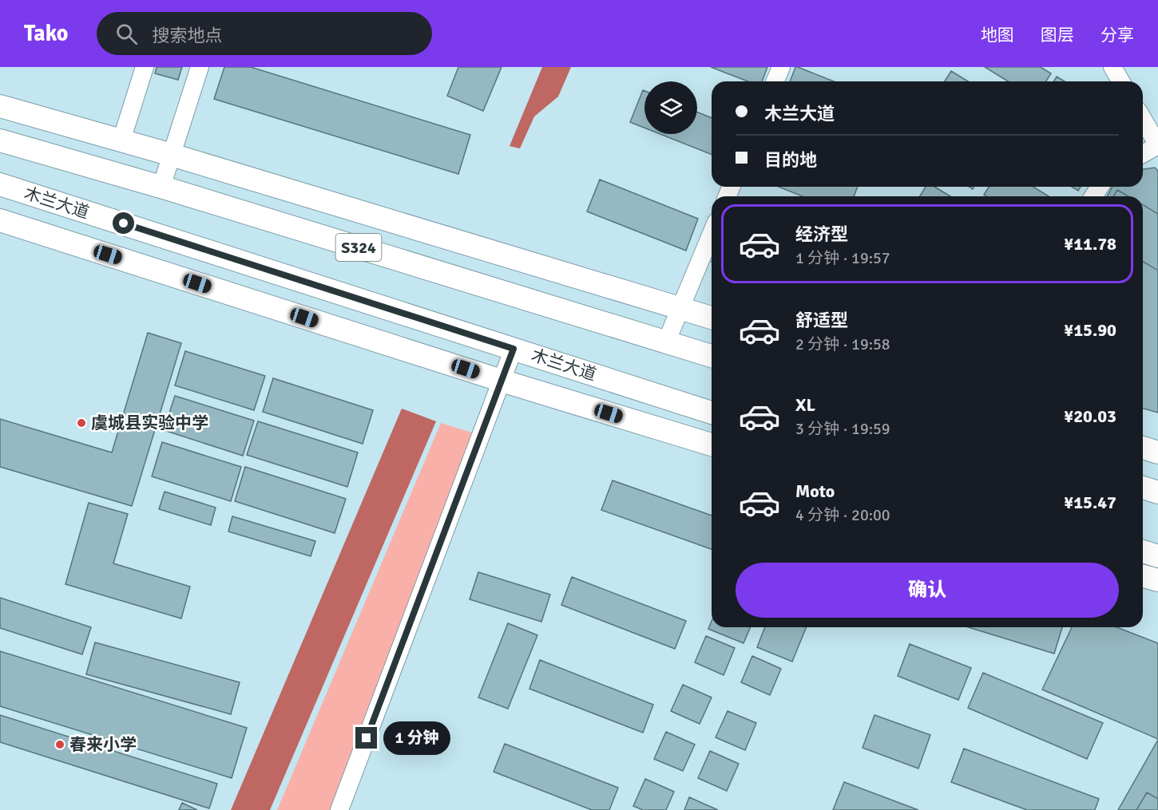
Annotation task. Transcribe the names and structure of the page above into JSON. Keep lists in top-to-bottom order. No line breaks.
{"streets":{"main road":["木兰大道","S324"]},"places":["虞城县实验中学","春来小学"],"page":{"header":"Tako","search":"搜索地点","nav":["地图","图层","分享"],"banner":["木兰大道","目的地"],"list":[{"name":"经济型","note":"1 分钟 · 19:57","value":"¥11.78"},{"name":"舒适型","note":"2 分钟 · 19:58","value":"¥15.90"},{"name":"XL","note":"3 分钟 · 19:59","value":"¥20.03"},{"name":"Moto","note":"4 分钟 · 20:00","value":"¥15.47"}],"buttons":"确认","bubble":"1 分钟"}}
